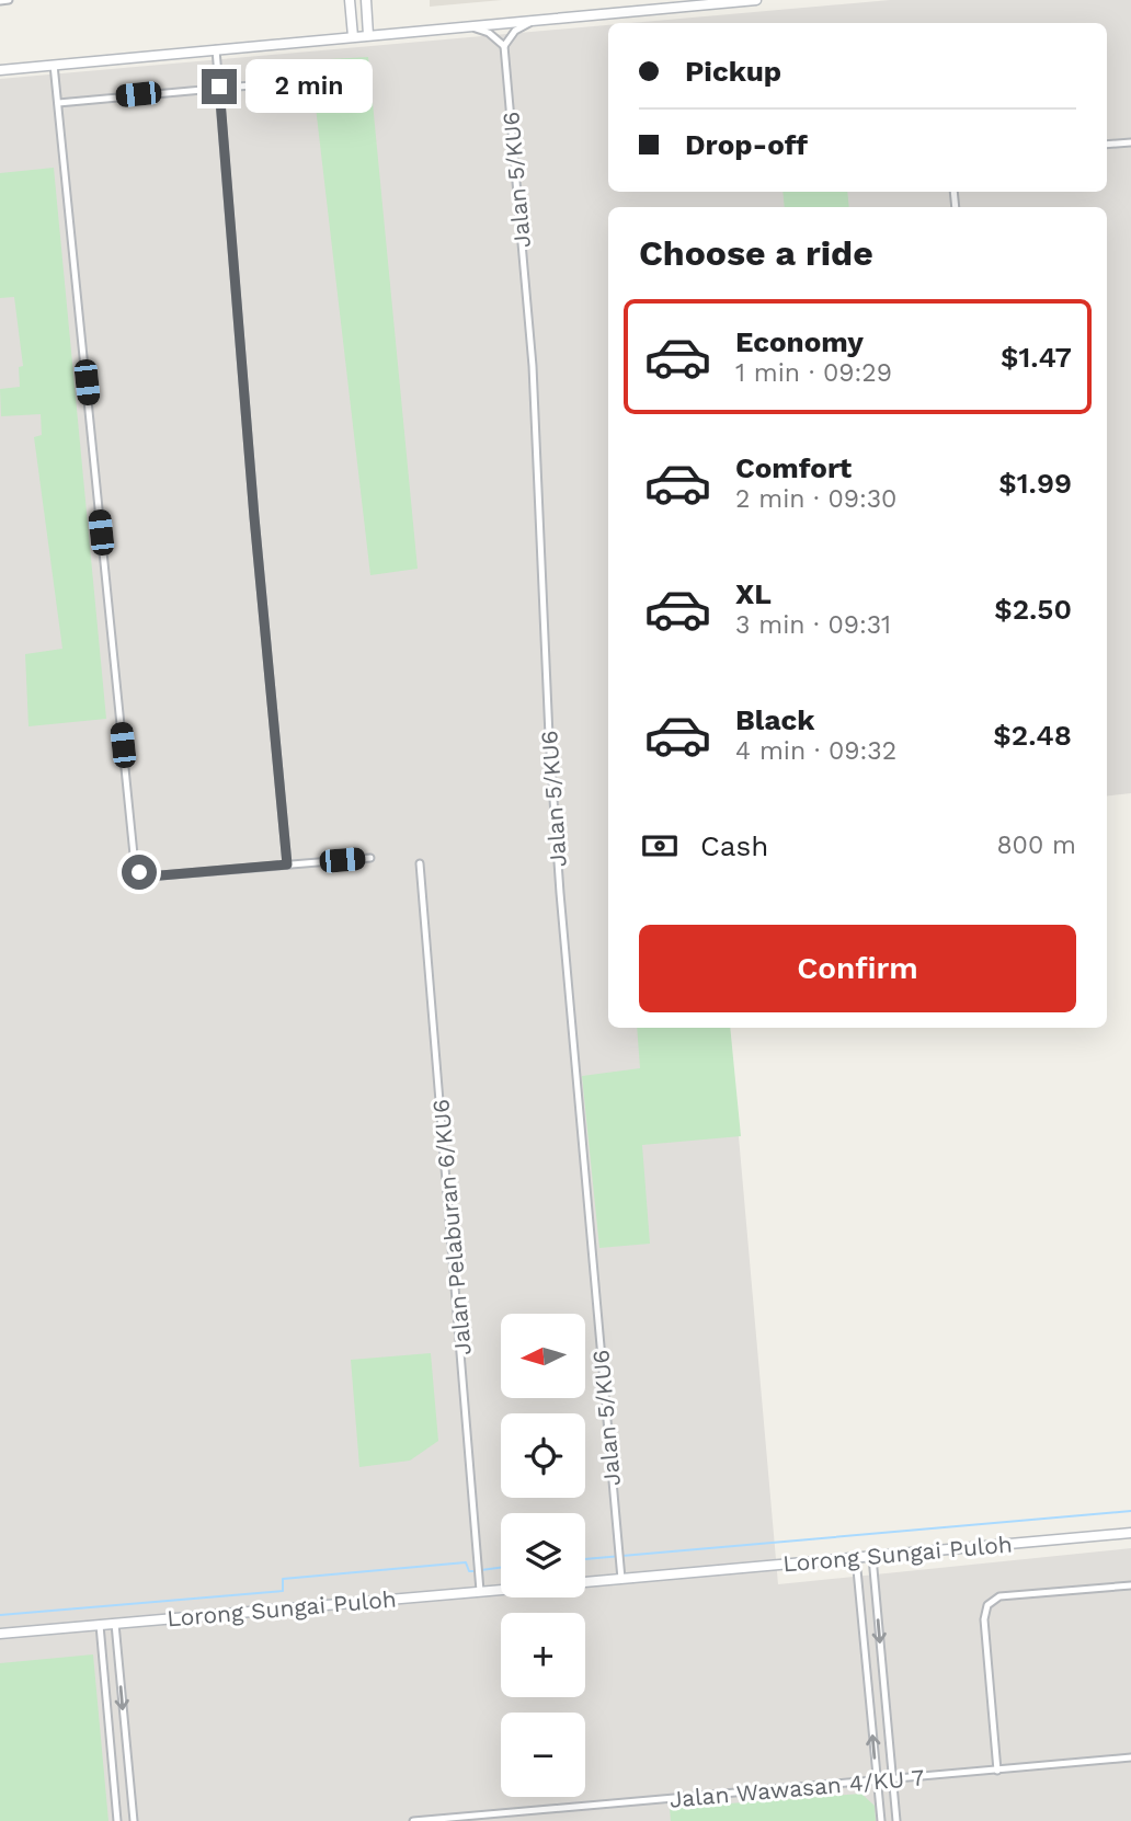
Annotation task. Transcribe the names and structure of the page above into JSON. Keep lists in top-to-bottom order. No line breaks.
{"streets":{"street":["Jalan 5/KU6","Jalan Pelaburan 6/KU6","Lorong Sungai Puloh","Jalan Wawasan 4/KU 7"]},"crossings":[["Jalan 5/KU6","Lorong Sungai Puloh"],["Jalan Pelaburan 6/KU6","Lorong Sungai Puloh"]],"north":"left","page":{"banner":["Pickup","Drop-off"],"bubble":"2 min","heading":"Choose a ride","list":[{"name":"Economy","note":"1 min · 09:29","value":"$1.47"},{"name":"Comfort","note":"2 min · 09:30","value":"$1.99"},{"name":"XL","note":"3 min · 09:31","value":"$2.50"},{"name":"Black","note":"4 min · 09:32","value":"$2.48"}],"pay":["Cash","800 m"],"buttons":"Confirm","map_buttons":["+","−"]}}
